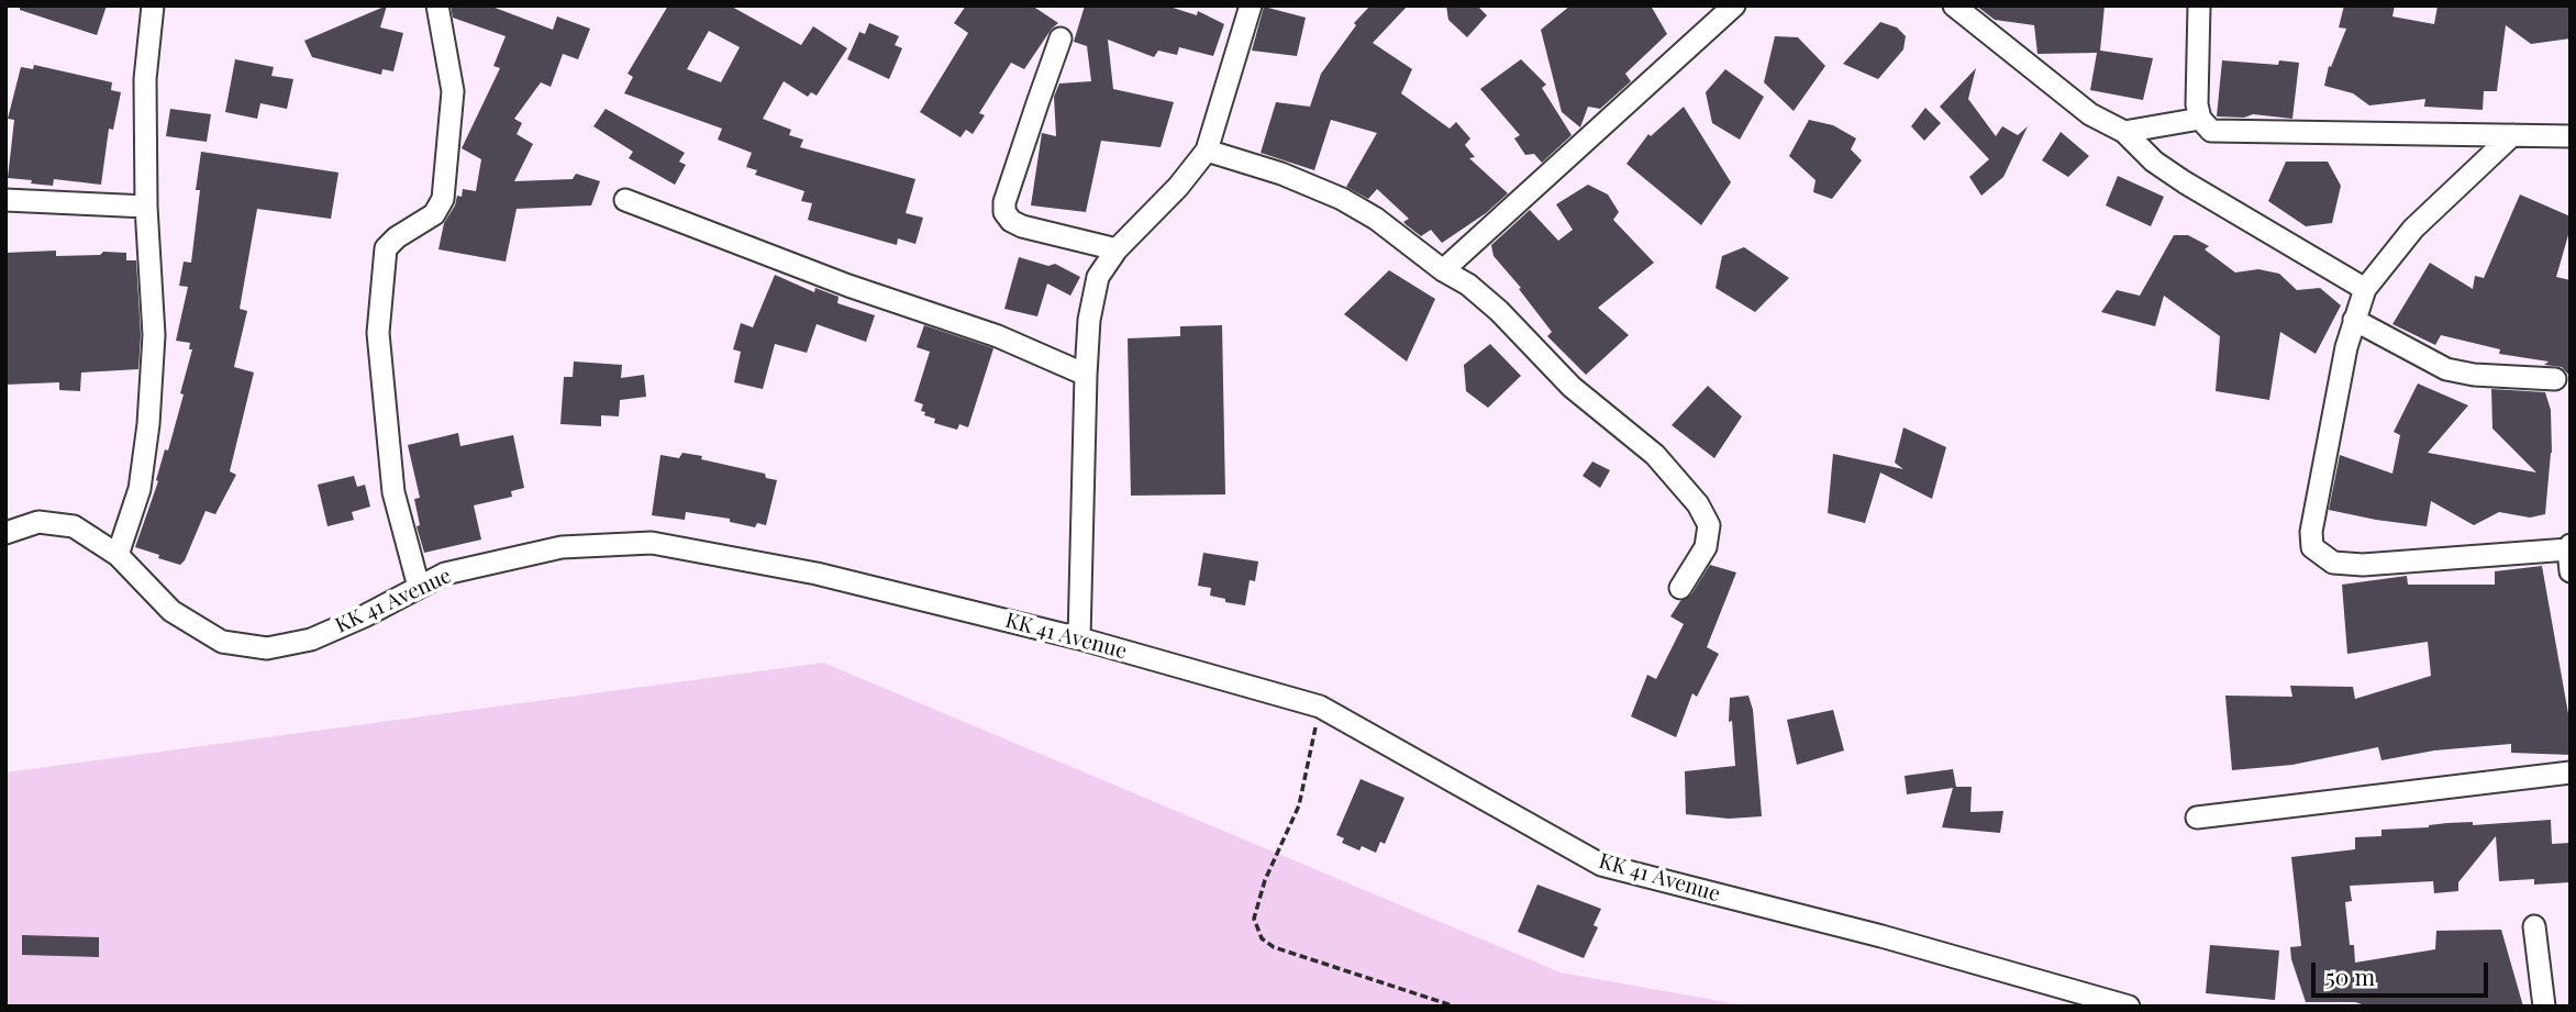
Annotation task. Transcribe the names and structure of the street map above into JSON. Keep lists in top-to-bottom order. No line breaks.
{"streets":{"street":["KK 41 Avenue"]},"scale_bar":"50 m"}
